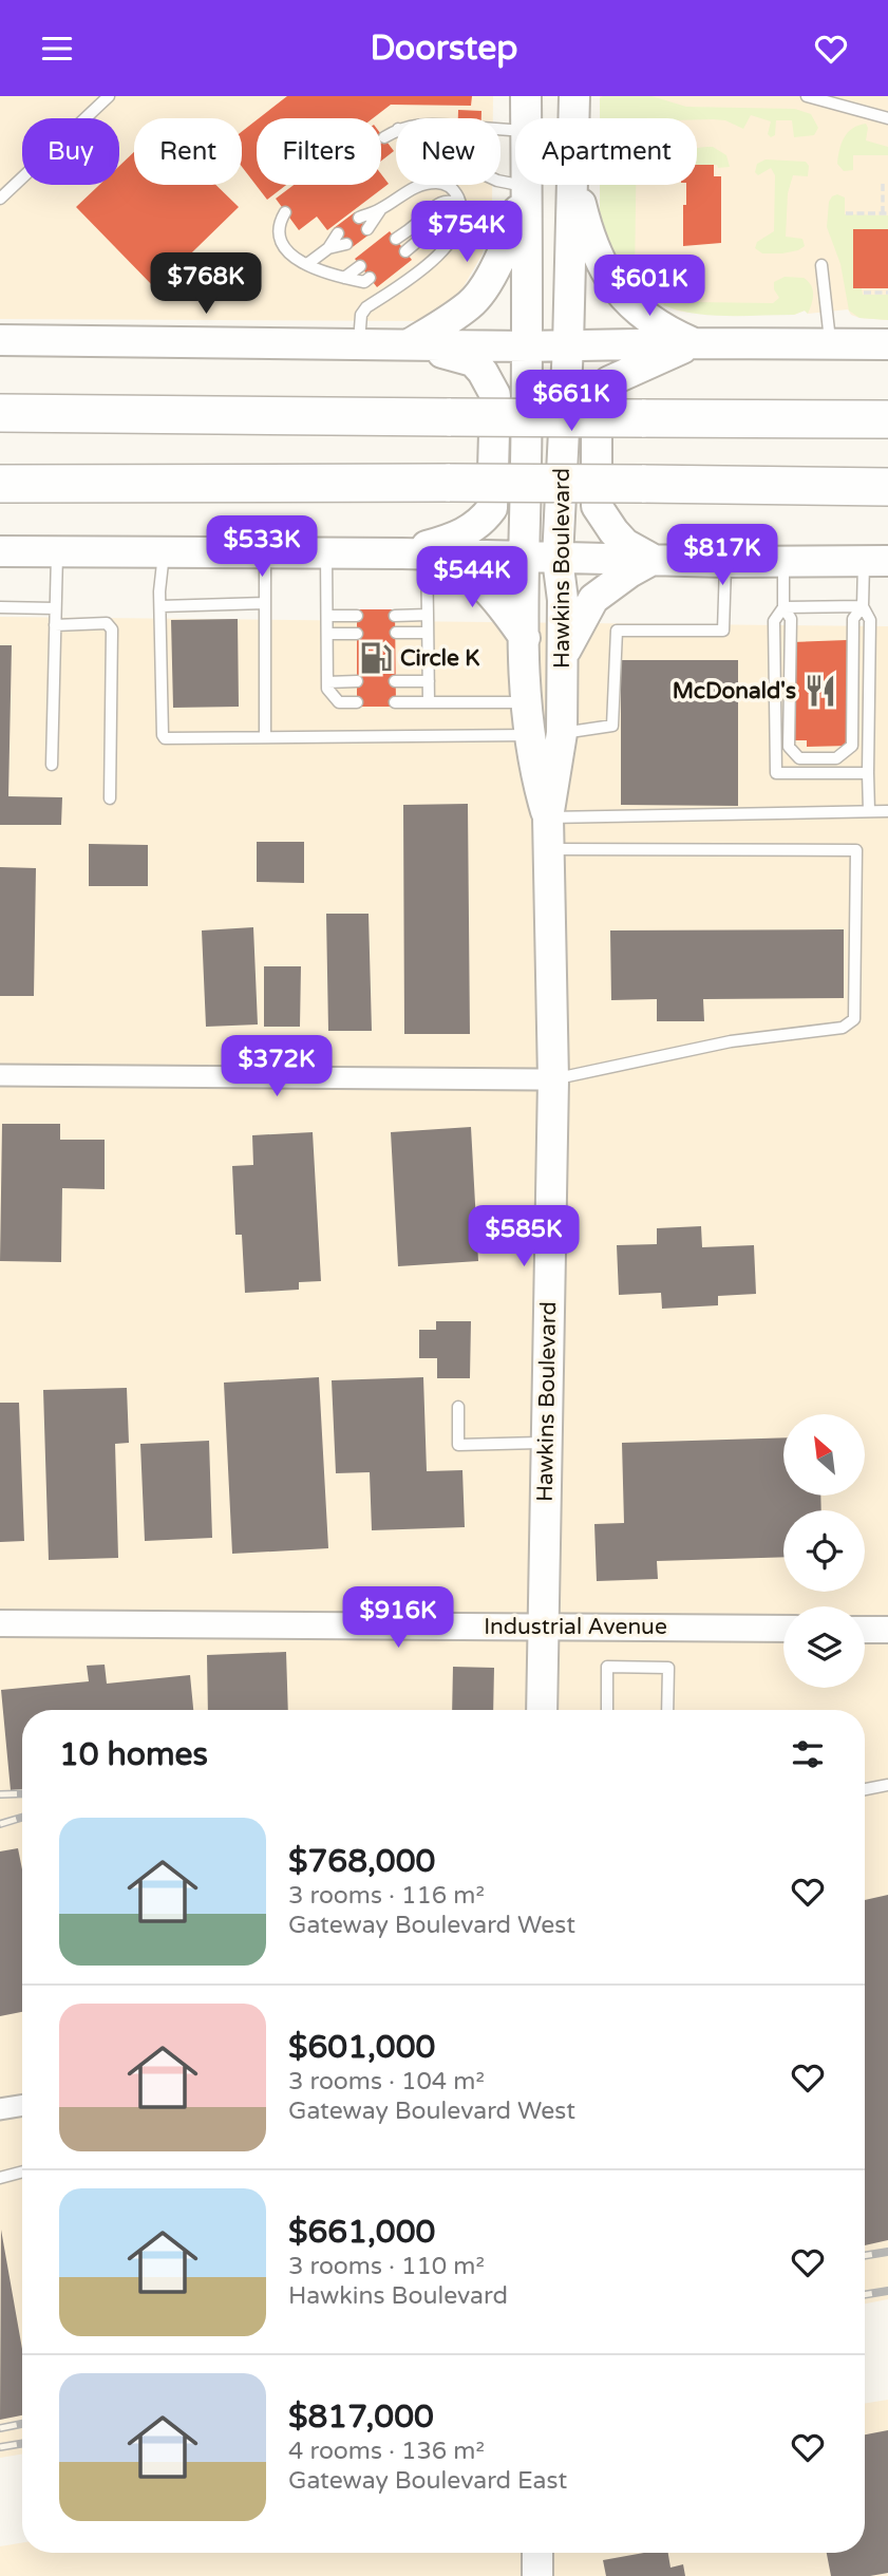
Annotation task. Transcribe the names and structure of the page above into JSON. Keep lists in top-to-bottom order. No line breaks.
{"streets":{"main road":["Hawkins Boulevard"],"street":["Industrial Avenue"]},"crossings":[["Hawkins Boulevard","Industrial Avenue"]],"places":{"fuel station":["Circle K"],"restaurant":["McDonald's"]},"north":"top left","page":{"header":"Doorstep","chip":["Buy","Rent","Filters","New","Apartment"],"price":["$754K","$768K","$601K","$661K","$533K","$817K","$544K","$372K","$585K","$916K"],"heading":"10 homes","list":[{"name":"$768,000","note":"3 rooms · 116 m² · Gateway Boulevard West"},{"name":"$601,000","note":"3 rooms · 104 m² · Gateway Boulevard West"},{"name":"$661,000","note":"3 rooms · 110 m² · Hawkins Boulevard"},{"name":"$817,000","note":"4 rooms · 136 m² · Gateway Boulevard East"}]}}
